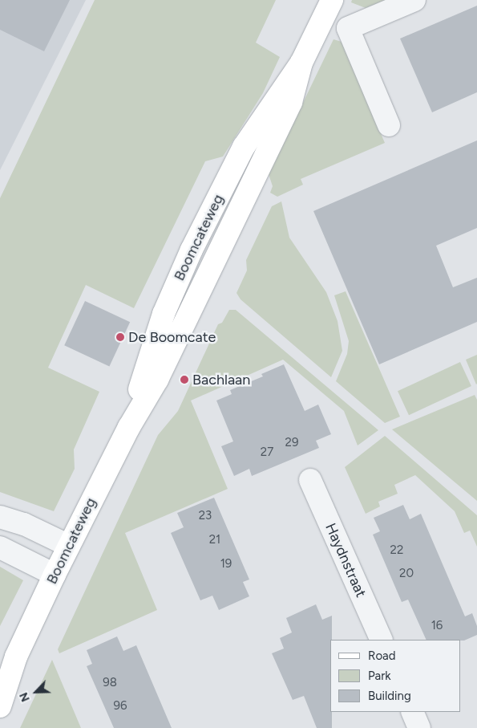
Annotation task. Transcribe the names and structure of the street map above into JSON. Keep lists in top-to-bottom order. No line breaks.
{"streets":{"street":["Boomcateweg","Haydnstraat"]},"places":["De Boomcate","Bachlaan"],"house_numbers":["29","27","23","21","22","19","20","16","98","96"],"legend":["Road","Park","Building"],"north":"bottom left"}
